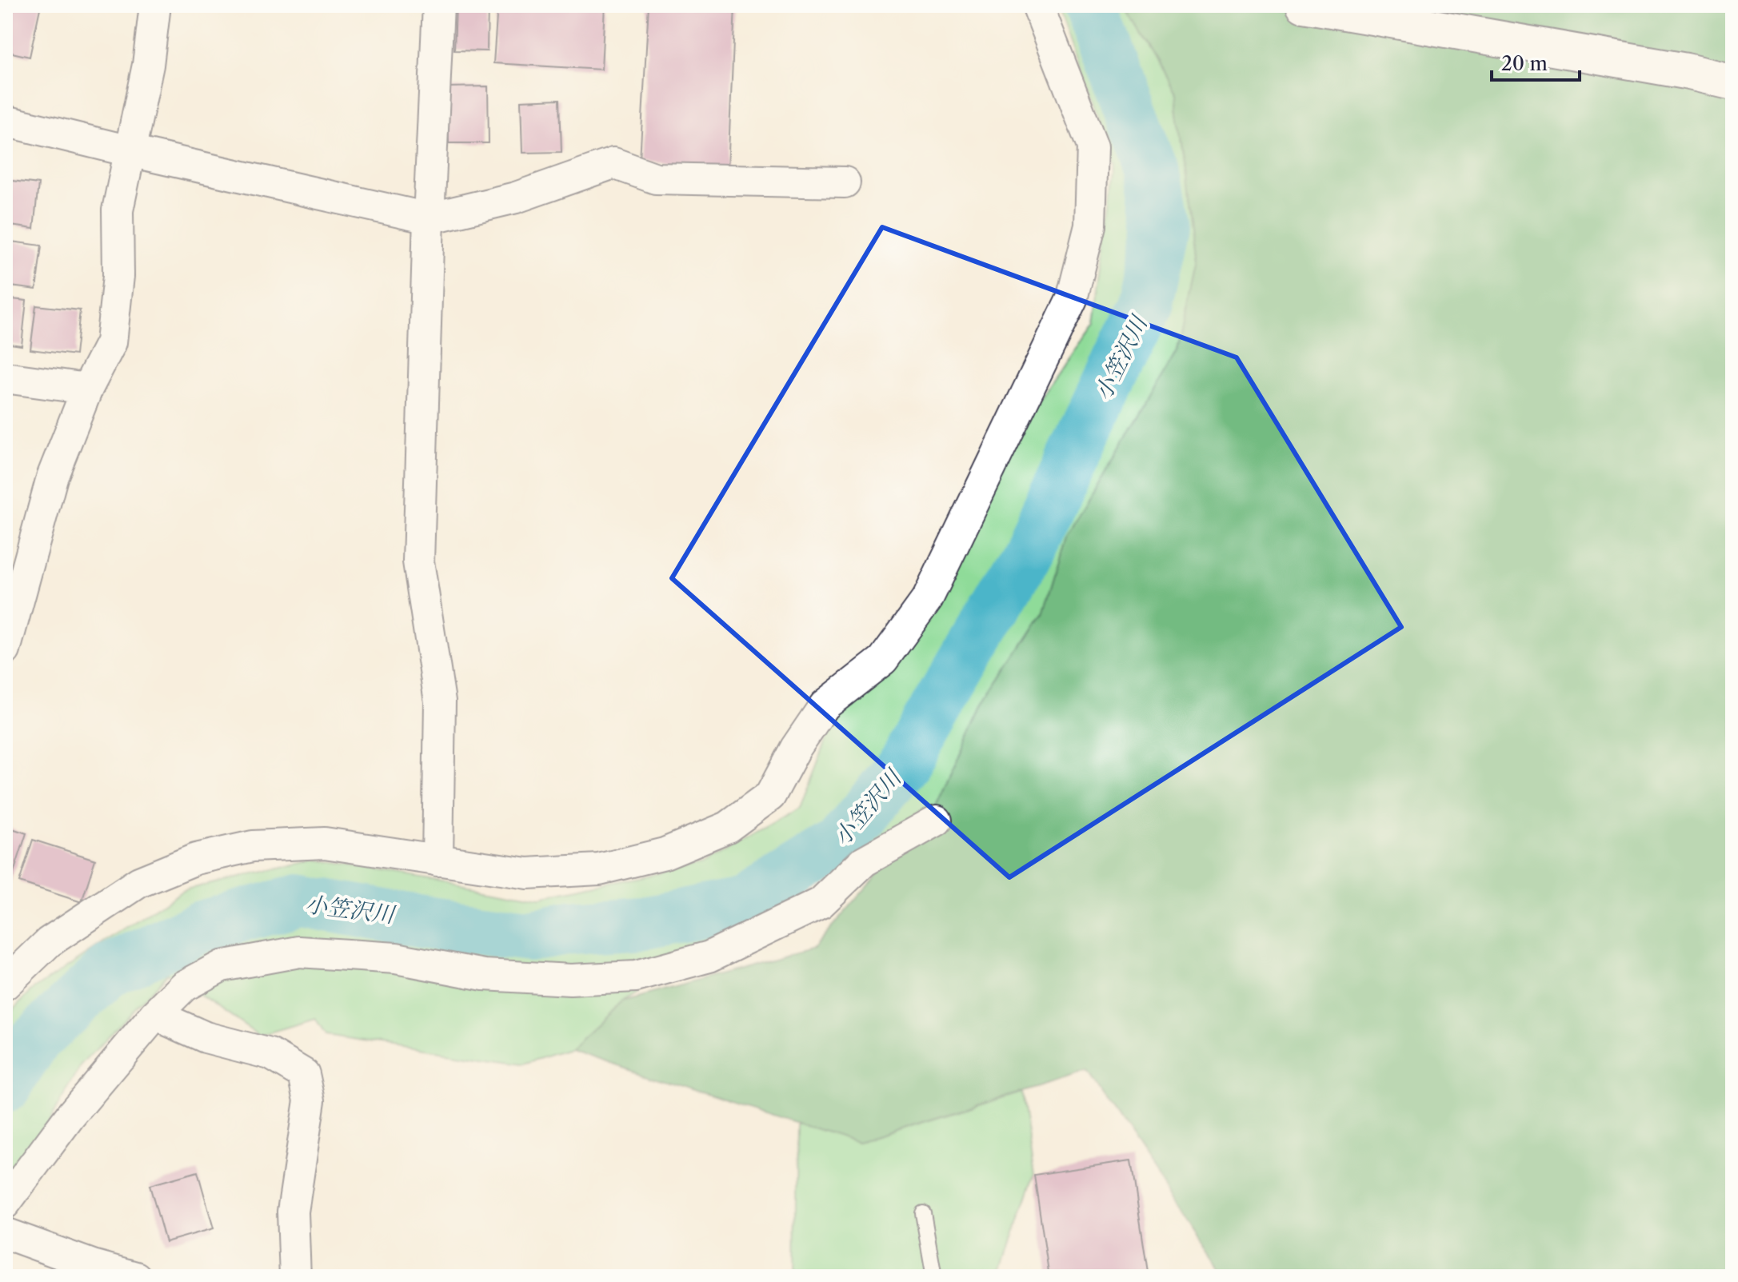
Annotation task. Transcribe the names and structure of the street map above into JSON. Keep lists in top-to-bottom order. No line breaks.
{"water":["小笠沢川"],"scale_bar":"20 m"}
